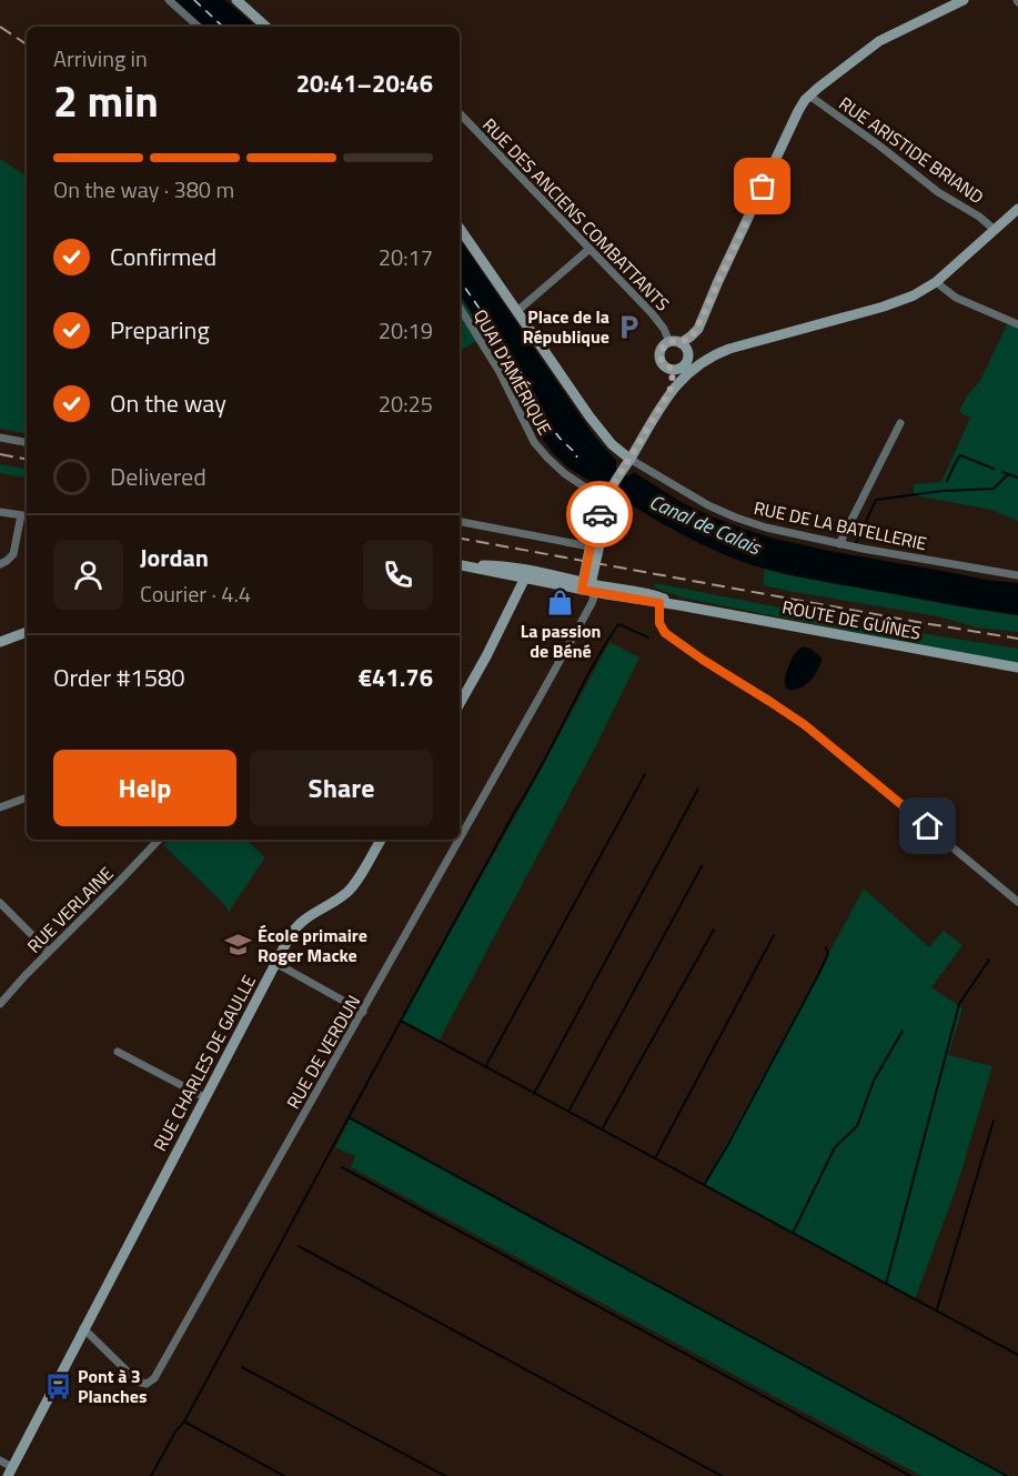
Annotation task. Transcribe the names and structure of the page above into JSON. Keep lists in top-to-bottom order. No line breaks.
{"streets":{"street":["RUE ARISTIDE BRIAND","RUE DES ANCIENS COMBATTANTS","QUAI D'AMÉRIQUE","RUE DE LA BATELLERIE","ROUTE DE GUÎNES","RUE VERLAINE","RUE DE VERDUN","RUE CHARLES DE GAULLE"]},"crossings":[["ROUTE DE GUÎNES","RUE DE VERDUN"],["RUE DE VERDUN","RUE CHARLES DE GAULLE"]],"water":["Canal de Calais"],"places":{"parking":["Place de la République"],"shop":["La passion de Béné"],"school or university":["École primaire Roger Macke"],"bus stop":["Pont à 3 Planches"]},"page":{"heading":["2 min","Arriving in","20:41–20:46"],"panel":["Jordan","Courier · 4.4","Order #1580","€41.76"],"bar":"On the way · 380 m","list":[["Confirmed","20:17"],["Preparing","20:19"],["On the way","20:25"],"Delivered"],"buttons":["Help","Share"]}}
